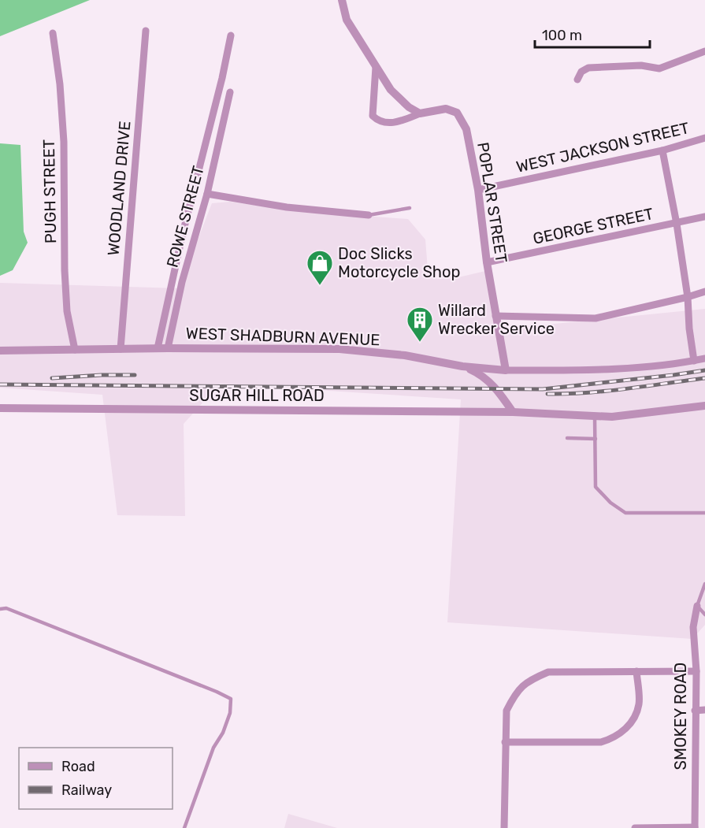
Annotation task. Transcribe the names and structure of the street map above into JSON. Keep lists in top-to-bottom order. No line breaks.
{"streets":{"street":["WEST JACKSON STREET","WOODLAND DRIVE","PUGH STREET","POPLAR STREET","ROWE STREET","GEORGE STREET","WEST SHADBURN AVENUE","SUGAR HILL ROAD","SMOKEY ROAD"]},"crossings":[["WEST JACKSON STREET","POPLAR STREET"],["WOODLAND DRIVE","WEST SHADBURN AVENUE"],["PUGH STREET","WEST SHADBURN AVENUE"],["POPLAR STREET","GEORGE STREET"],["POPLAR STREET","WEST SHADBURN AVENUE"],["ROWE STREET","WEST SHADBURN AVENUE"]],"places":{"shop":["Doc Slicks Motorcycle Shop"],"building":["Willard Wrecker Service"]},"legend":["Road","Railway"],"scale_bar":"100 m"}
